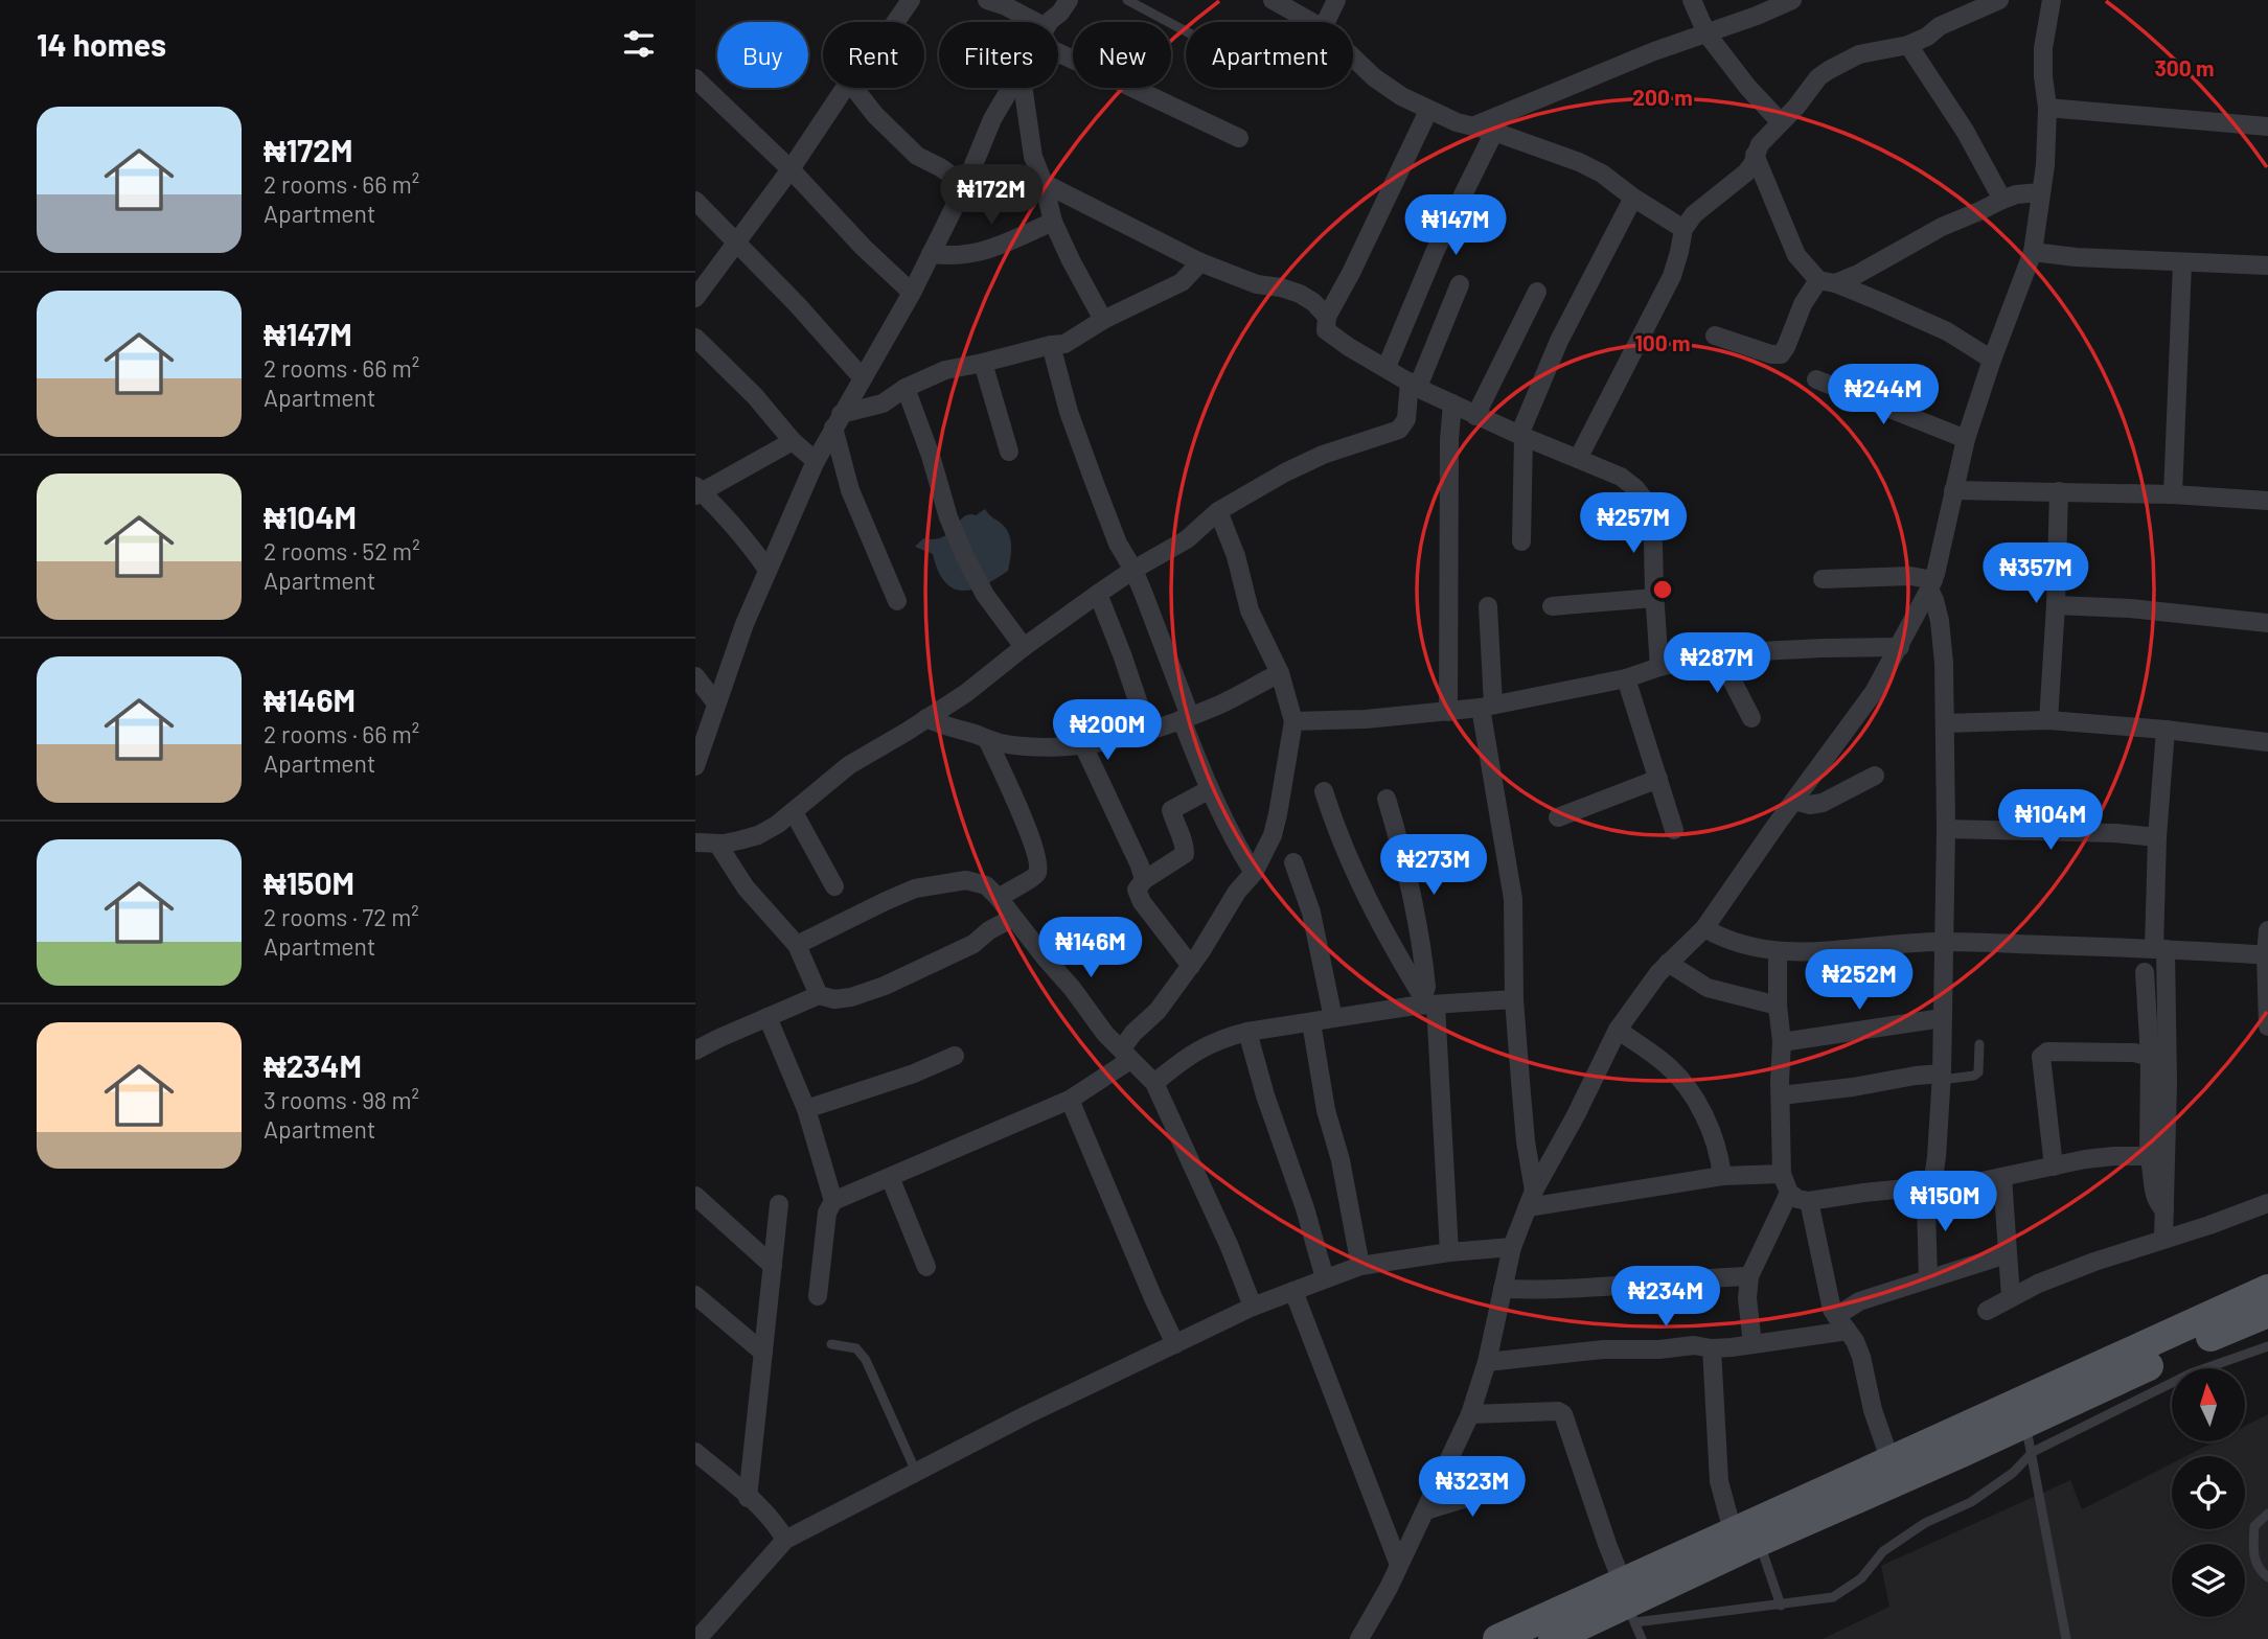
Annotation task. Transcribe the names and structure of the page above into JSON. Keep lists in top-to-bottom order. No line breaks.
{"north":"top","page":{"heading":"14 homes","chip":["Buy","Rent","Filters","New","Apartment"],"list":[{"name":"₦172M","note":"2 rooms · 66 m² · Apartment"},{"name":"₦147M","note":"2 rooms · 66 m² · Apartment"},{"name":"₦104M","note":"2 rooms · 52 m² · Apartment"},{"name":"₦146M","note":"2 rooms · 66 m² · Apartment"},{"name":"₦150M","note":"2 rooms · 72 m² · Apartment"},{"name":"₦234M","note":"3 rooms · 98 m² · Apartment"}],"price":["₦172M","₦147M","₦244M","₦257M","₦357M","₦287M","₦200M","₦104M","₦273M","₦146M","₦252M","₦150M","₦234M","₦323M"]},"rings":["300 m","200 m","100 m"]}
